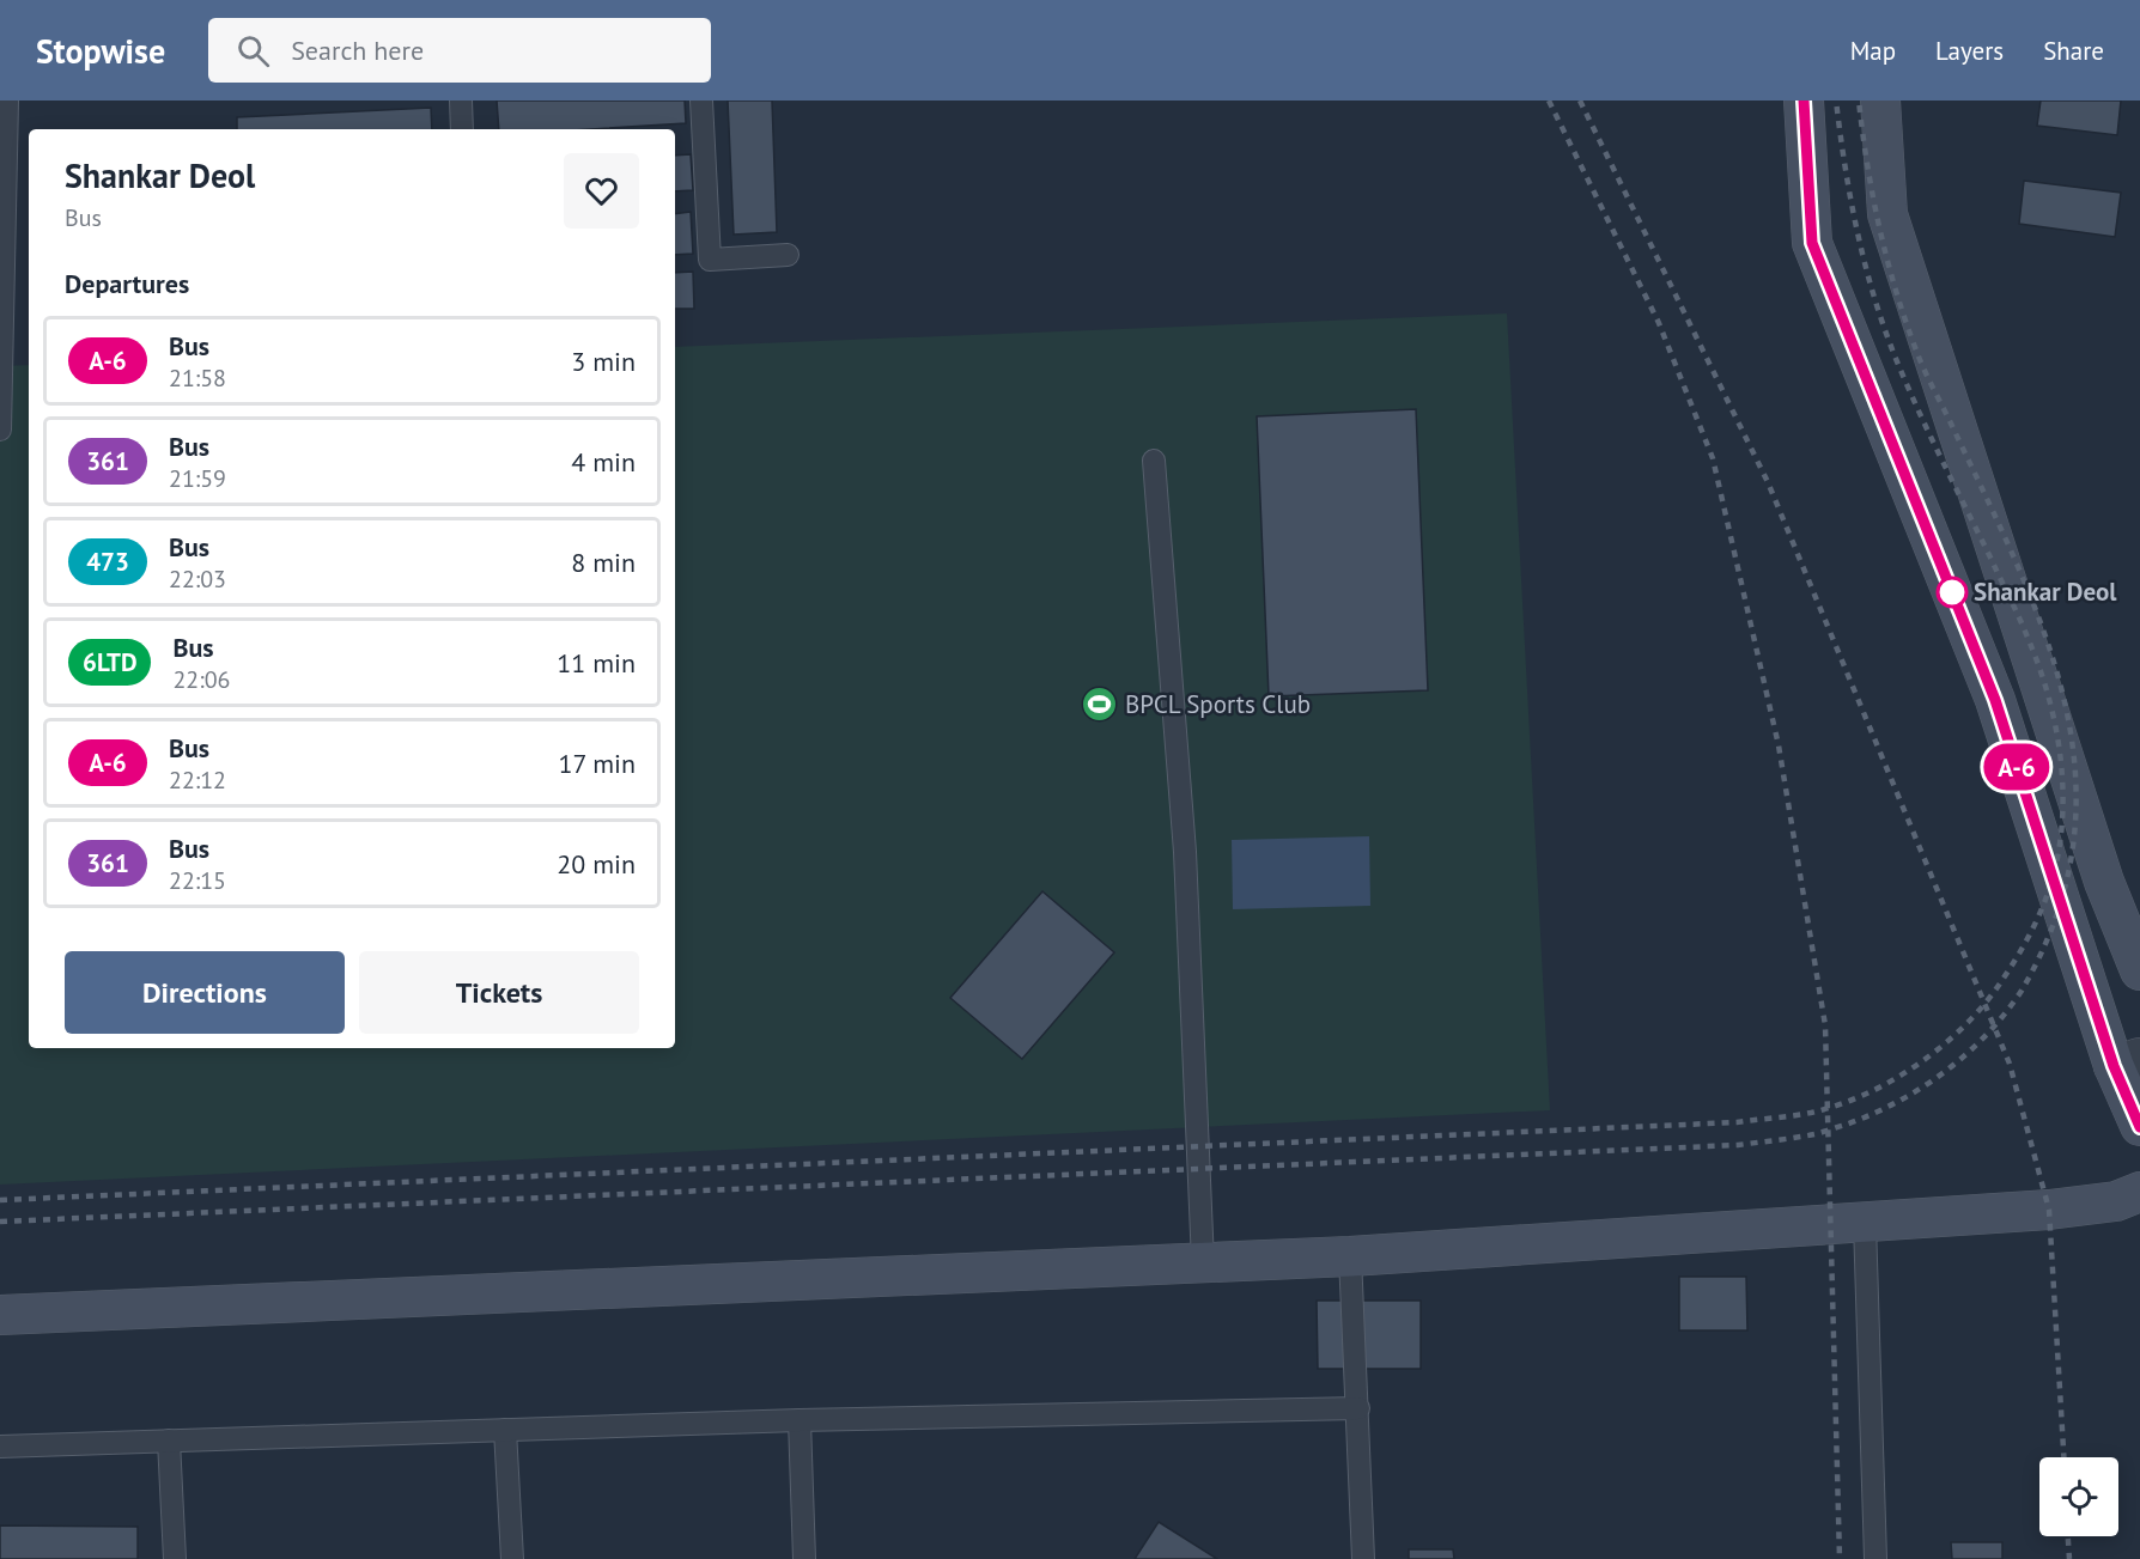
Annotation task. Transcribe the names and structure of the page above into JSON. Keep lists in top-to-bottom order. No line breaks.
{"places":{"other":["Shankar Deol"],"sports":["BPCL Sports Club"]},"lines":["bus line A-6"],"page":{"header":"Stopwise","search":"Search here","nav":["Map","Layers","Share"],"on_map":"A-6","heading":[["Shankar Deol","Bus"],"Departures"],"list":[{"mark":"A-6","name":"Bus","note":"21:58","value":"3 min"},{"mark":"361","name":"Bus","note":"21:59","value":"4 min"},{"mark":"473","name":"Bus","note":"22:03","value":"8 min"},{"mark":"6LTD","name":"Bus","note":"22:06","value":"11 min"},{"mark":"A-6","name":"Bus","note":"22:12","value":"17 min"},{"mark":"361","name":"Bus","note":"22:15","value":"20 min"}],"buttons":["Directions","Tickets"]}}
